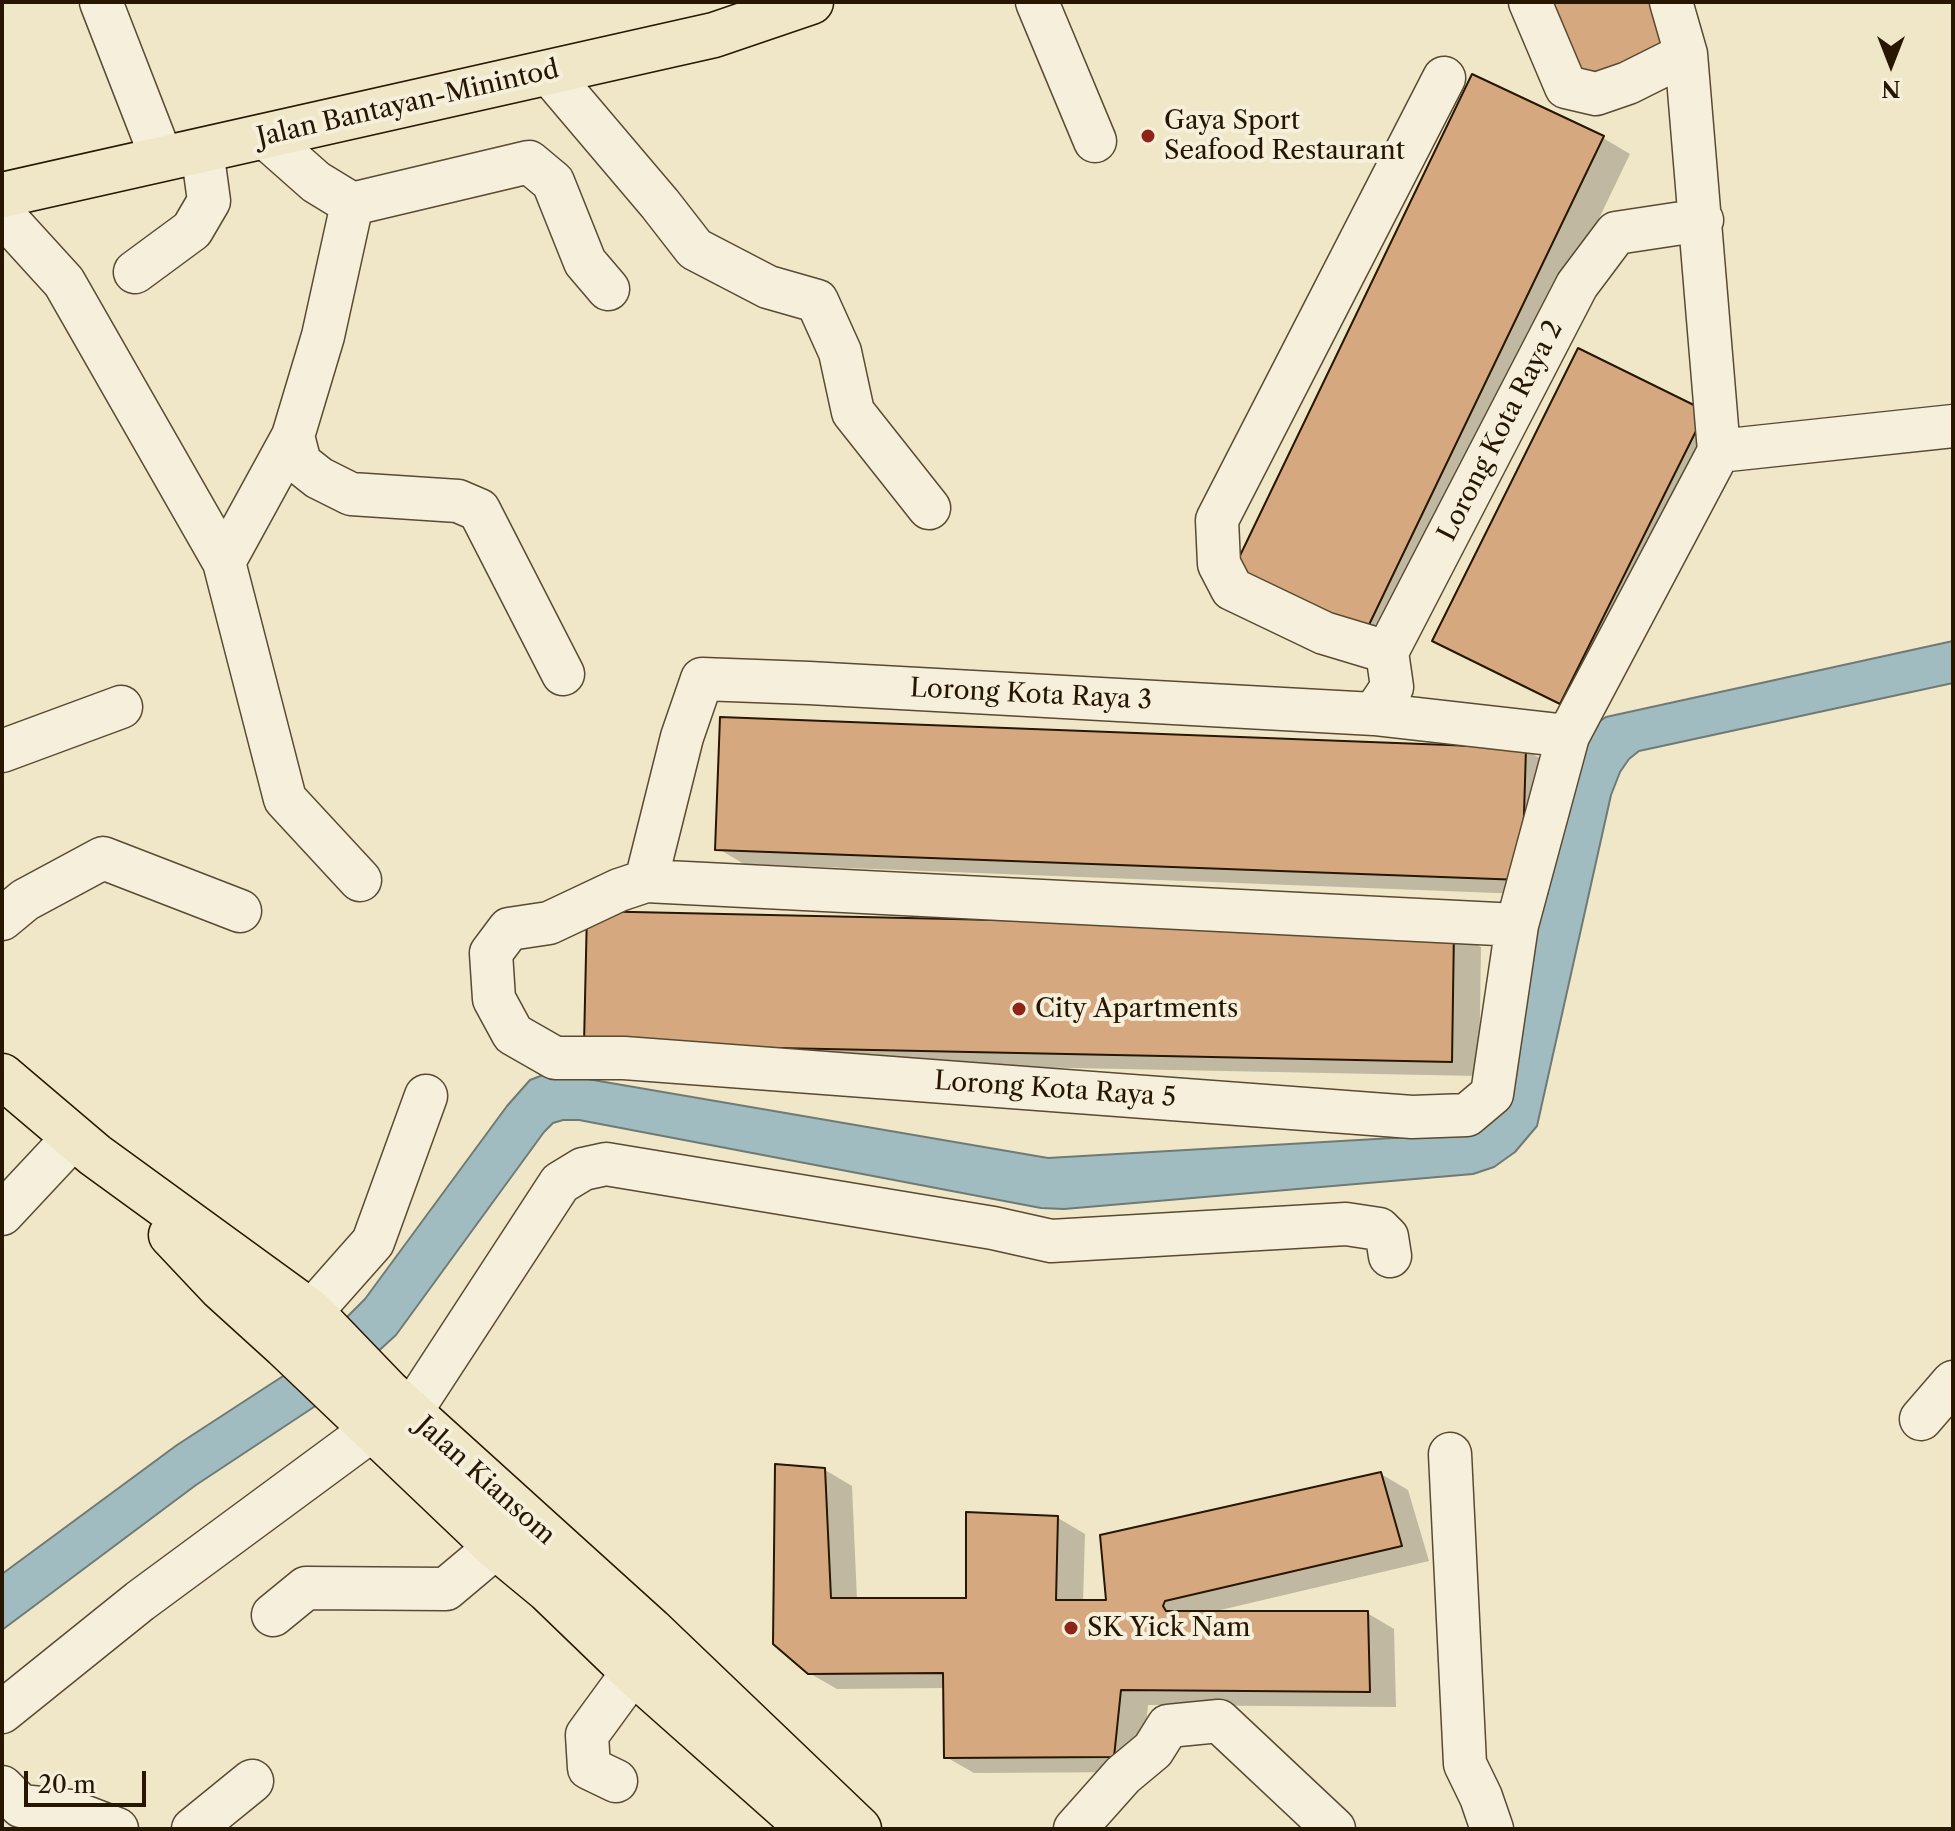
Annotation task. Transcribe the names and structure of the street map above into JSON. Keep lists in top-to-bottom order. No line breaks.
{"streets":{"main road":["Jalan Bantayan-Minintod","Jalan Kiansom"],"street":["Lorong Kota Raya 2","Lorong Kota Raya 3","Lorong Kota Raya 5"]},"crossings":[["Lorong Kota Raya 3","Lorong Kota Raya 5"]],"places":["Gaya Sport Seafood Restaurant","City Apartments","SK Yick Nam"],"scale_bar":"20 m","north":"bottom"}
